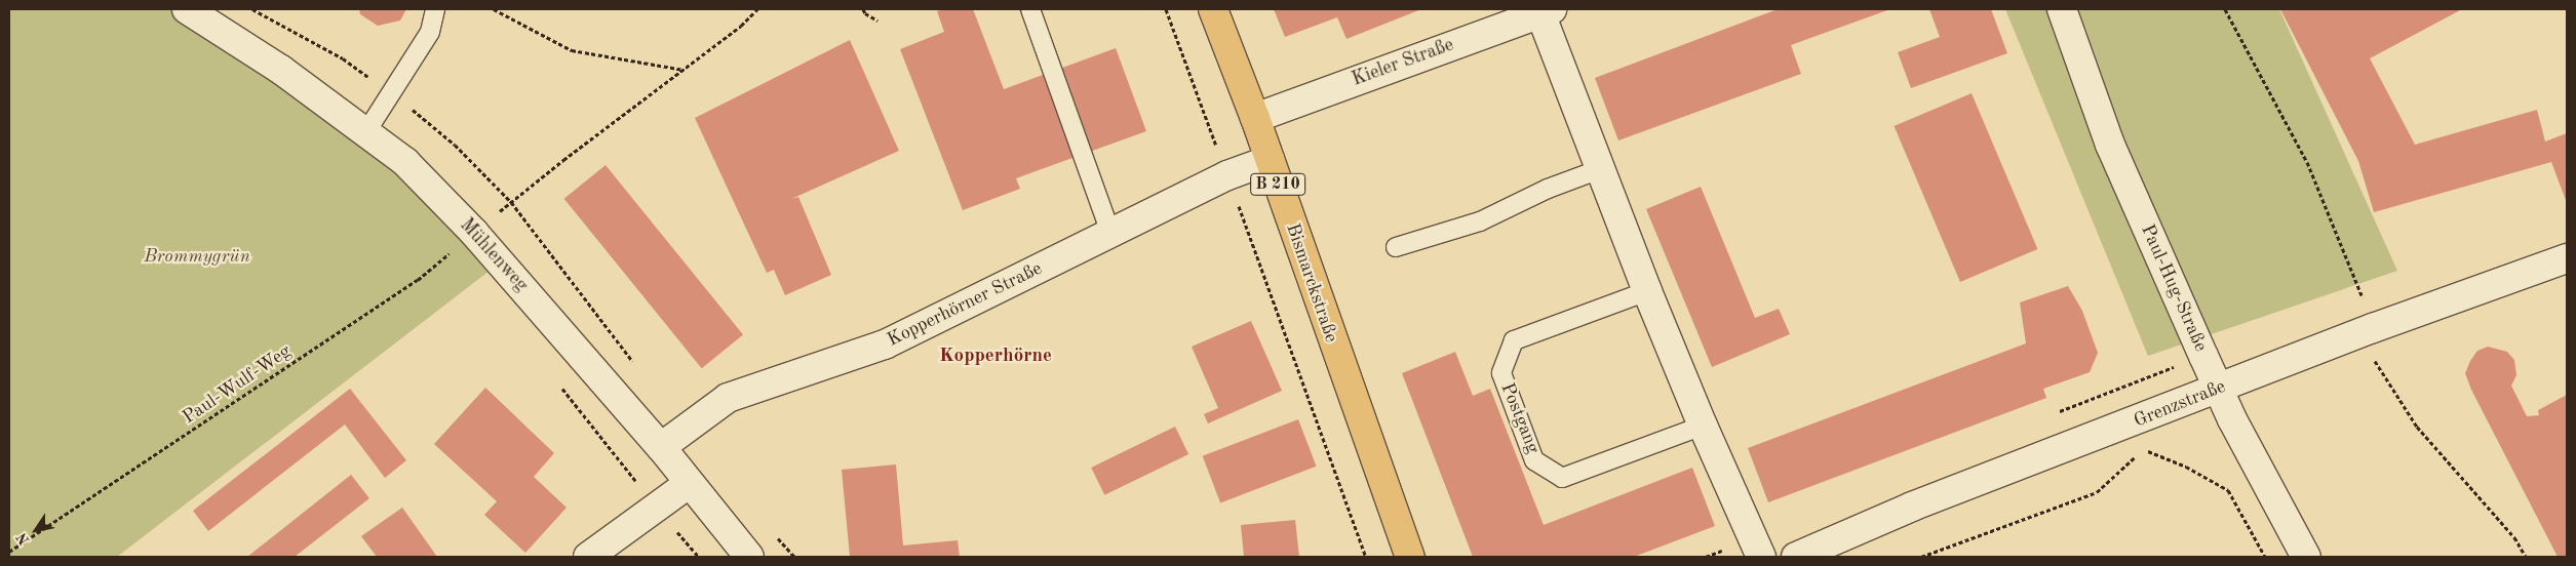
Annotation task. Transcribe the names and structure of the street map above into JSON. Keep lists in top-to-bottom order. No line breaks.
{"streets":{"main road":["B 210","Bismarckstraße"],"street":["Kieler Straße","Mühlenweg","Paul-Hug-Straße","Kopperhörner Straße","Grenzstraße"],"lane":["Postgang"],"path":["Paul-Wulf-Weg"]},"crossings":[["Kieler Straße","Bismarckstraße"],["Mühlenweg","Kopperhörner Straße"],["Mühlenweg","Paul-Wulf-Weg"],["Bismarckstraße","Kopperhörner Straße"],["Paul-Hug-Straße","Grenzstraße"]],"districts":["Kopperhörne"],"parks":["Brommygrün"],"north":"bottom left"}
